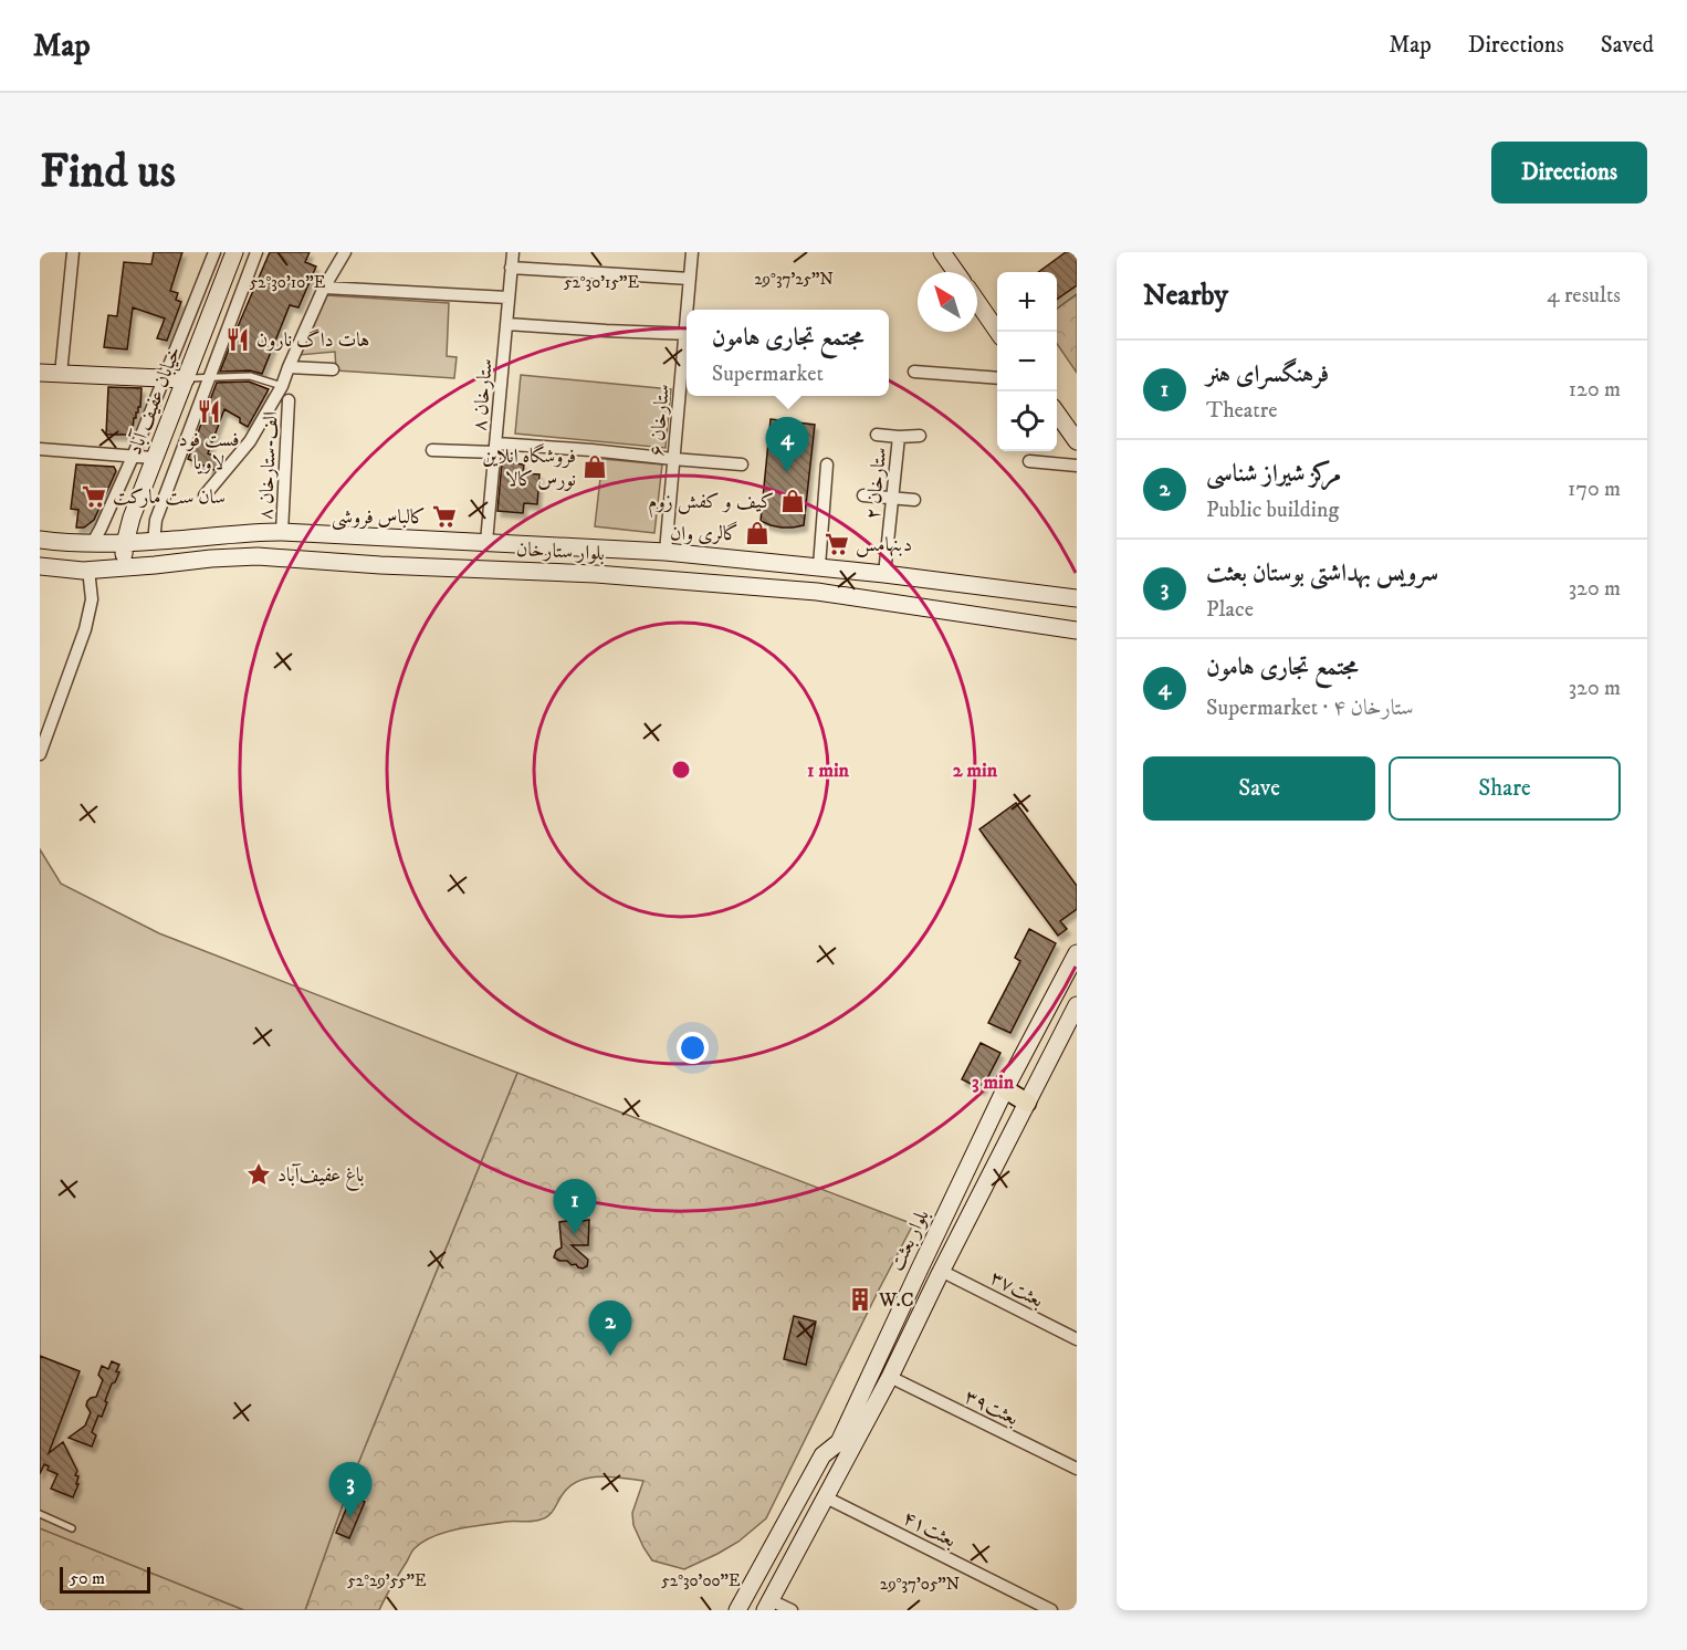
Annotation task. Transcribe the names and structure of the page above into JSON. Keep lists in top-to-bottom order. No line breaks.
{"streets":{"main road":["خیابان عفیف آباد","بلوار ستارخان","بلوار بعثت"],"street":["ستارخان ۸","ستارخان ۶","۸ الف-ستارخان","۲ ستارخان","بعثت۳۷","بعثت۳۹","بعثت۴۱"]},"crossings":[["ستارخان ۸","بلوار ستارخان"],["خیابان عفیف آباد","بلوار ستارخان"],["ستارخان ۶","بلوار ستارخان"],["۸ الف-ستارخان","بلوار ستارخان"],["۲ ستارخان","بلوار ستارخان"]],"places":{"restaurant":["هات داگ نارون","فست فود لاویا"],"shop":["فروشگاه انلاین نورس کالا","کیف و کفش زوم","گالری وان"],"supermarket":["سان ست مارکت","کالباس فروشی","دبنهامس"],"place":["باغ عفیف‌آباد"],"building":["W.C"]},"scale_bar":"50 m","north":"top left","page":{"header":"Map","nav":["Map","Directions","Saved"],"buttons":["Directions",["Save","Share"]],"title":"Find us","heading":["Nearby","4 results"],"map_buttons":["+","−"],"popup":["مجتمع تجاری هامون","Supermarket"],"list":[{"mark":"1","name":"فرهنگسرای هنر","note":"Theatre","value":"120 m"},{"mark":"2","name":"مرکز شیراز شناسی","note":"Public building","value":"170 m"},{"mark":"3","name":"سرویس بهداشتی بوستان بعثت","note":"Place","value":"320 m"},{"mark":"4","name":"مجتمع تجاری هامون","note":"Supermarket · ۴ ستارخان","value":"320 m"}],"pins":["4","1","2","3"],"scale":"50 m"},"coordinates":["29°37'25\"N","52°30'10\"E","52°30'15\"E","52°29'55\"E","52°30'00\"E","29°37'05\"N"],"rings":["1 min","2 min","3 min"]}
